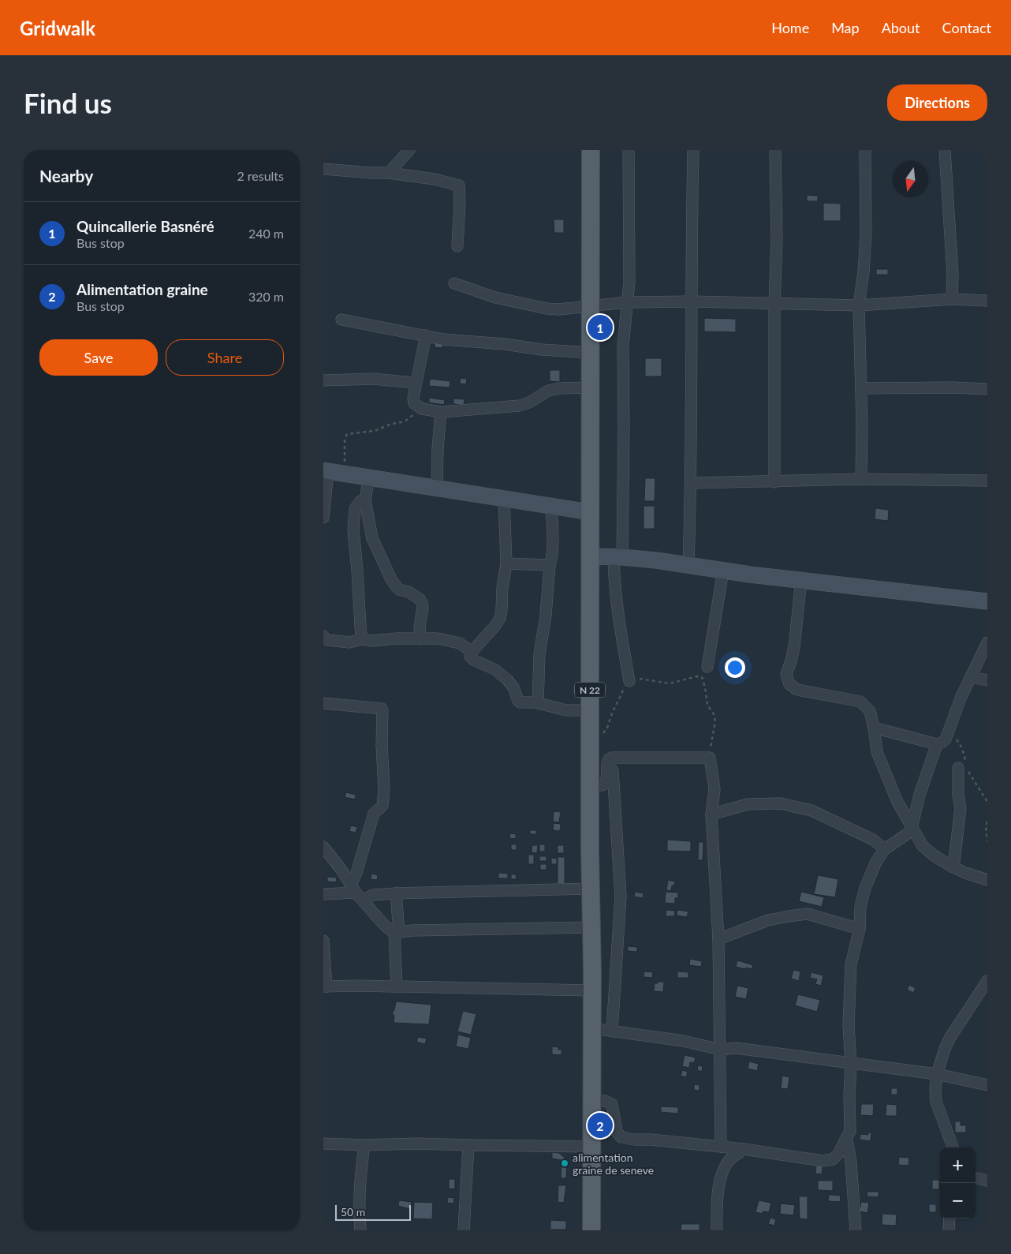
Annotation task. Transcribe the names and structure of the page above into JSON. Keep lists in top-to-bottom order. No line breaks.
{"streets":{"main road":["N 22"]},"places":["alimentation graine de seneve"],"scale_bar":"50 m","north":"bottom","page":{"header":"Gridwalk","nav":["Home","Map","About","Contact"],"buttons":["Directions",["Save","Share"]],"title":"Find us","heading":["Nearby","2 results"],"list":[{"mark":"1","name":"Quincallerie Basnéré","note":"Bus stop","value":"240 m"},{"mark":"2","name":"Alimentation graine","note":"Bus stop","value":"320 m"}],"pins":["1","2"],"map_buttons":["+","−"],"scale":"50 m"}}
